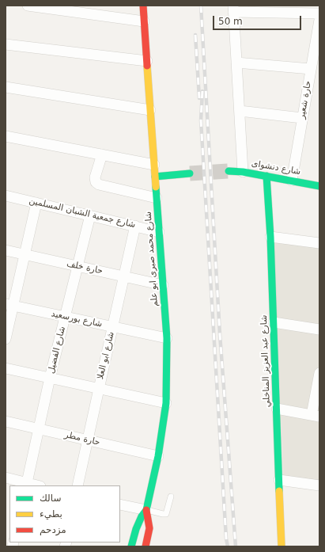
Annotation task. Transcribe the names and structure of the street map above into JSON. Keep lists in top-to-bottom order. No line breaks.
{"streets":{"street":["حارة شعير","شارع دنشواى","شارع جمعية الشبان المسلمين","شارع محمد صبرى ابو علم","حارة خلف","شارع بورسعيد","شارع الفضيل","شارع ابو العلا","شارع عبد العزيز المناخلي","حارة مطر"]},"crossings":[["حارة شعير","شارع دنشواى"],["شارع دنشواى","شارع عبد العزيز المناخلي"],["شارع جمعية الشبان المسلمين","شارع محمد صبرى ابو علم"],["شارع جمعية الشبان المسلمين","شارع الفضيل"],["شارع جمعية الشبان المسلمين","شارع ابو العلا"],["شارع محمد صبرى ابو علم","حارة خلف"],["شارع محمد صبرى ابو علم","شارع بورسعيد"],["شارع محمد صبرى ابو علم","حارة مطر"],["حارة خلف","شارع الفضيل"],["حارة خلف","شارع ابو العلا"],["شارع بورسعيد","شارع الفضيل"],["شارع بورسعيد","شارع ابو العلا"],["شارع الفضيل","حارة مطر"],["شارع ابو العلا","حارة مطر"]],"legend":["سالك","بطيء","مزدحم"],"scale_bar":"50 m"}
